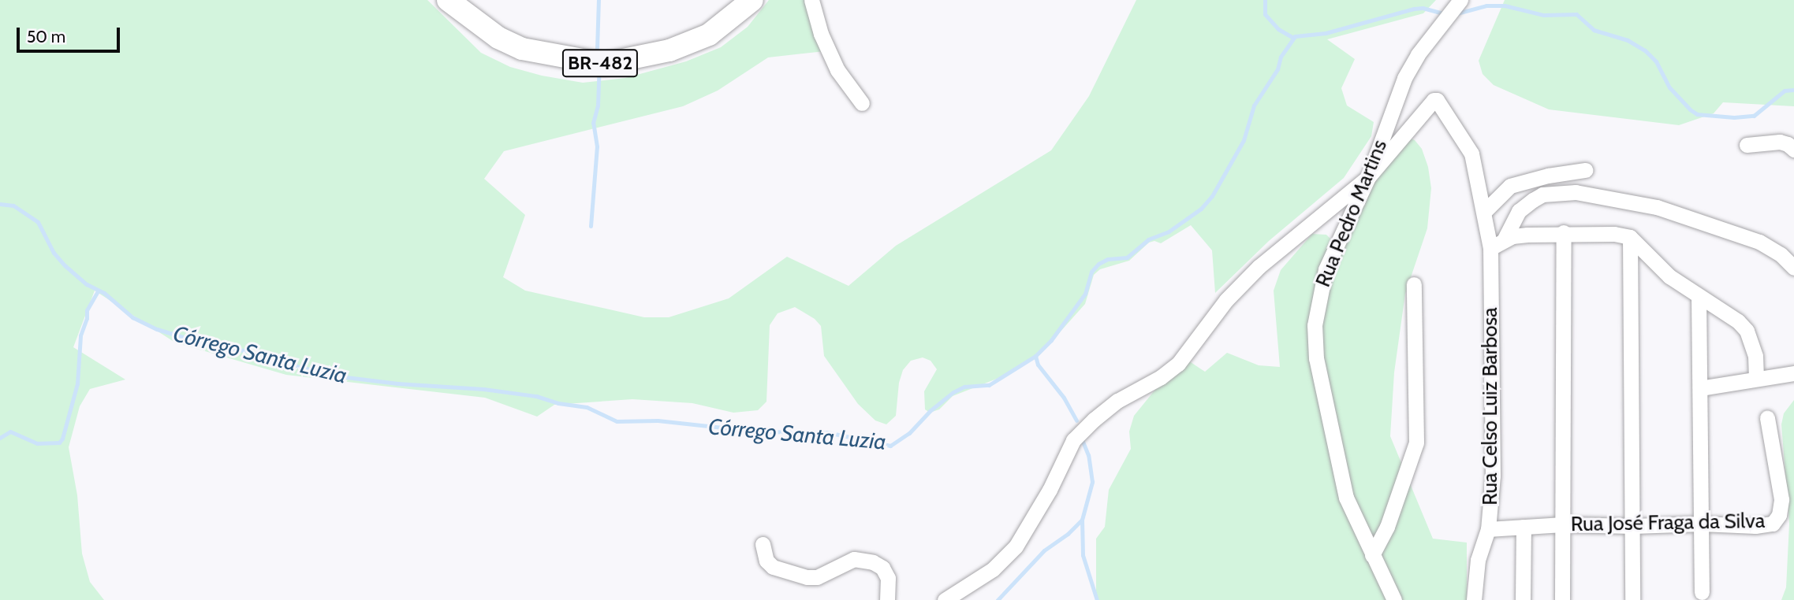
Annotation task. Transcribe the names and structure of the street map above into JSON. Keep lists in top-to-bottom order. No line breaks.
{"streets":{"highway":["BR-482"],"street":["Rua Pedro Martins","Rua Celso Luiz Barbosa","Rua José Fraga da Silva"]},"crossings":[["Rua Pedro Martins","Rua Celso Luiz Barbosa"],["Rua Celso Luiz Barbosa","Rua José Fraga da Silva"]],"water":["Córrego Santa Luzia"],"scale_bar":"50 m"}
